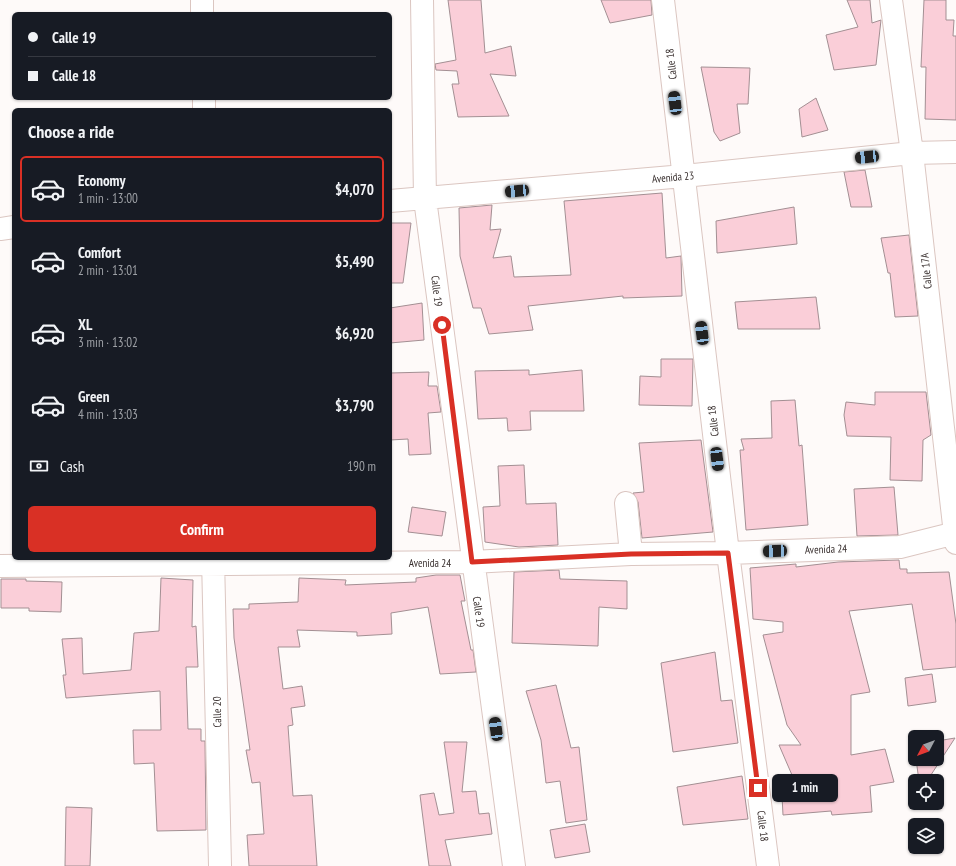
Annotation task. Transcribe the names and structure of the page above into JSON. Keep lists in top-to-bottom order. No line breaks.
{"streets":{"street":["Calle 18","Avenida 23","Calle 17A","Calle 19","Avenida 24","Calle 20"]},"crossings":[["Calle 18","Avenida 23"],["Calle 18","Avenida 24"],["Avenida 23","Calle 17A"],["Avenida 23","Calle 19"],["Calle 17A","Avenida 24"],["Calle 19","Avenida 24"],["Avenida 24","Calle 20"]],"north":"bottom left","page":{"banner":["Calle 19","Calle 18"],"heading":"Choose a ride","list":[{"name":"Economy","note":"1 min · 13:00","value":"$4,070"},{"name":"Comfort","note":"2 min · 13:01","value":"$5,490"},{"name":"XL","note":"3 min · 13:02","value":"$6,920"},{"name":"Green","note":"4 min · 13:03","value":"$3,790"}],"pay":["Cash","190 m"],"buttons":"Confirm","bubble":"1 min"}}
